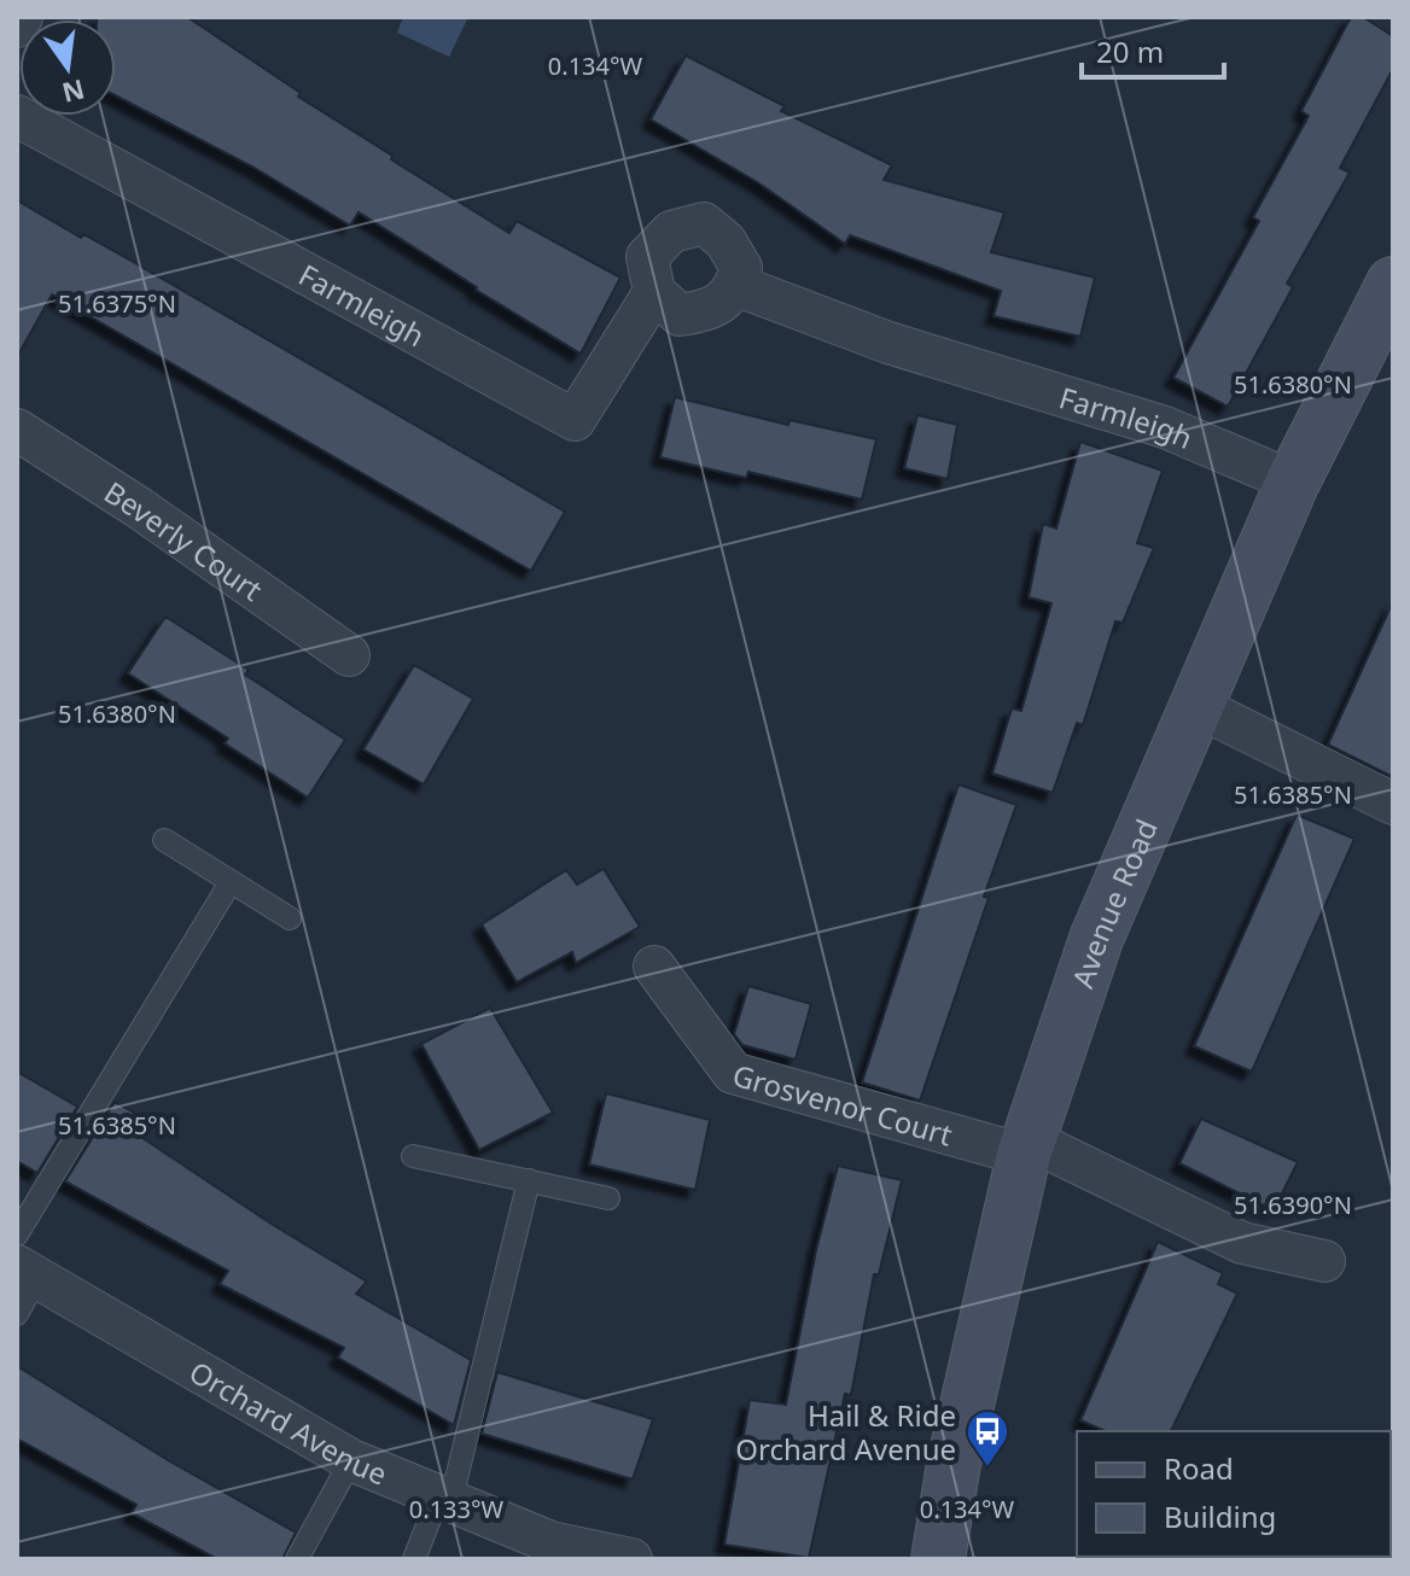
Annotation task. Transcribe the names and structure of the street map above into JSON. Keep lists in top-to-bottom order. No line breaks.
{"streets":{"street":["Farmleigh","Beverly Court","Avenue Road","Grosvenor Court","Orchard Avenue"]},"crossings":[["Farmleigh","Avenue Road"],["Avenue Road","Grosvenor Court"]],"places":{"bus stop":["Hail & Ride Orchard Avenue"]},"legend":["Road","Building"],"scale_bar":"20 m","north":"bottom","coordinates":["0.134°W","51.6375°N","51.6380°N","51.6385°N","51.6390°N","0.133°W"]}
